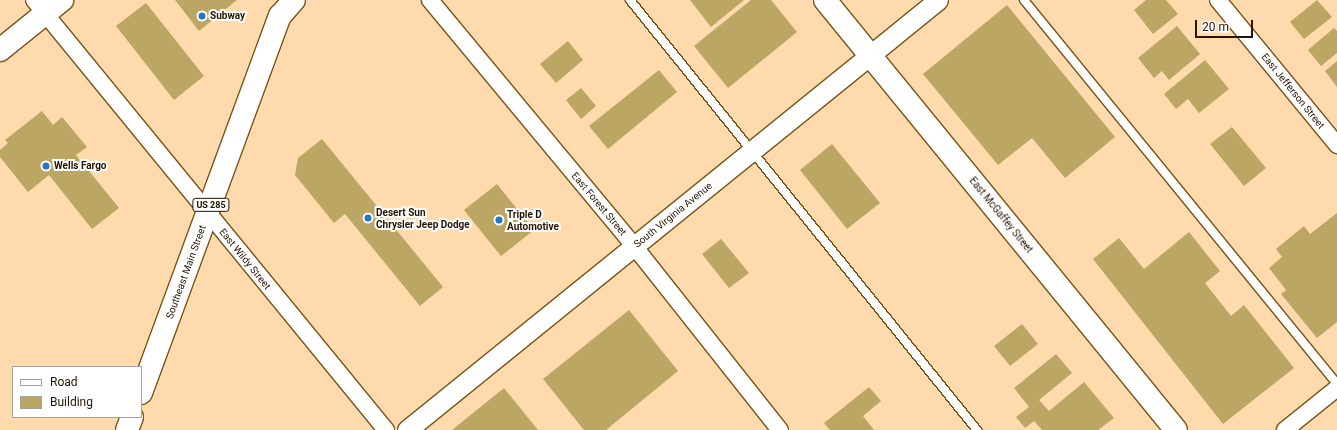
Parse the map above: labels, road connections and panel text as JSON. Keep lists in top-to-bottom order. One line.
{"streets":{"main road":["US 285","East McGaffey Street","Southeast Main Street"],"street":["East Jefferson Street","East Forest Street","South Virginia Avenue","East Wildy Street"]},"crossings":[["East Forest Street","South Virginia Avenue"],["South Virginia Avenue","East McGaffey Street"],["East Wildy Street","Southeast Main Street"]],"places":["Subway","Wells Fargo","Desert Sun Chrysler Jeep Dodge","Triple D Automotive"],"legend":["Road","Building"],"scale_bar":"20 m"}
